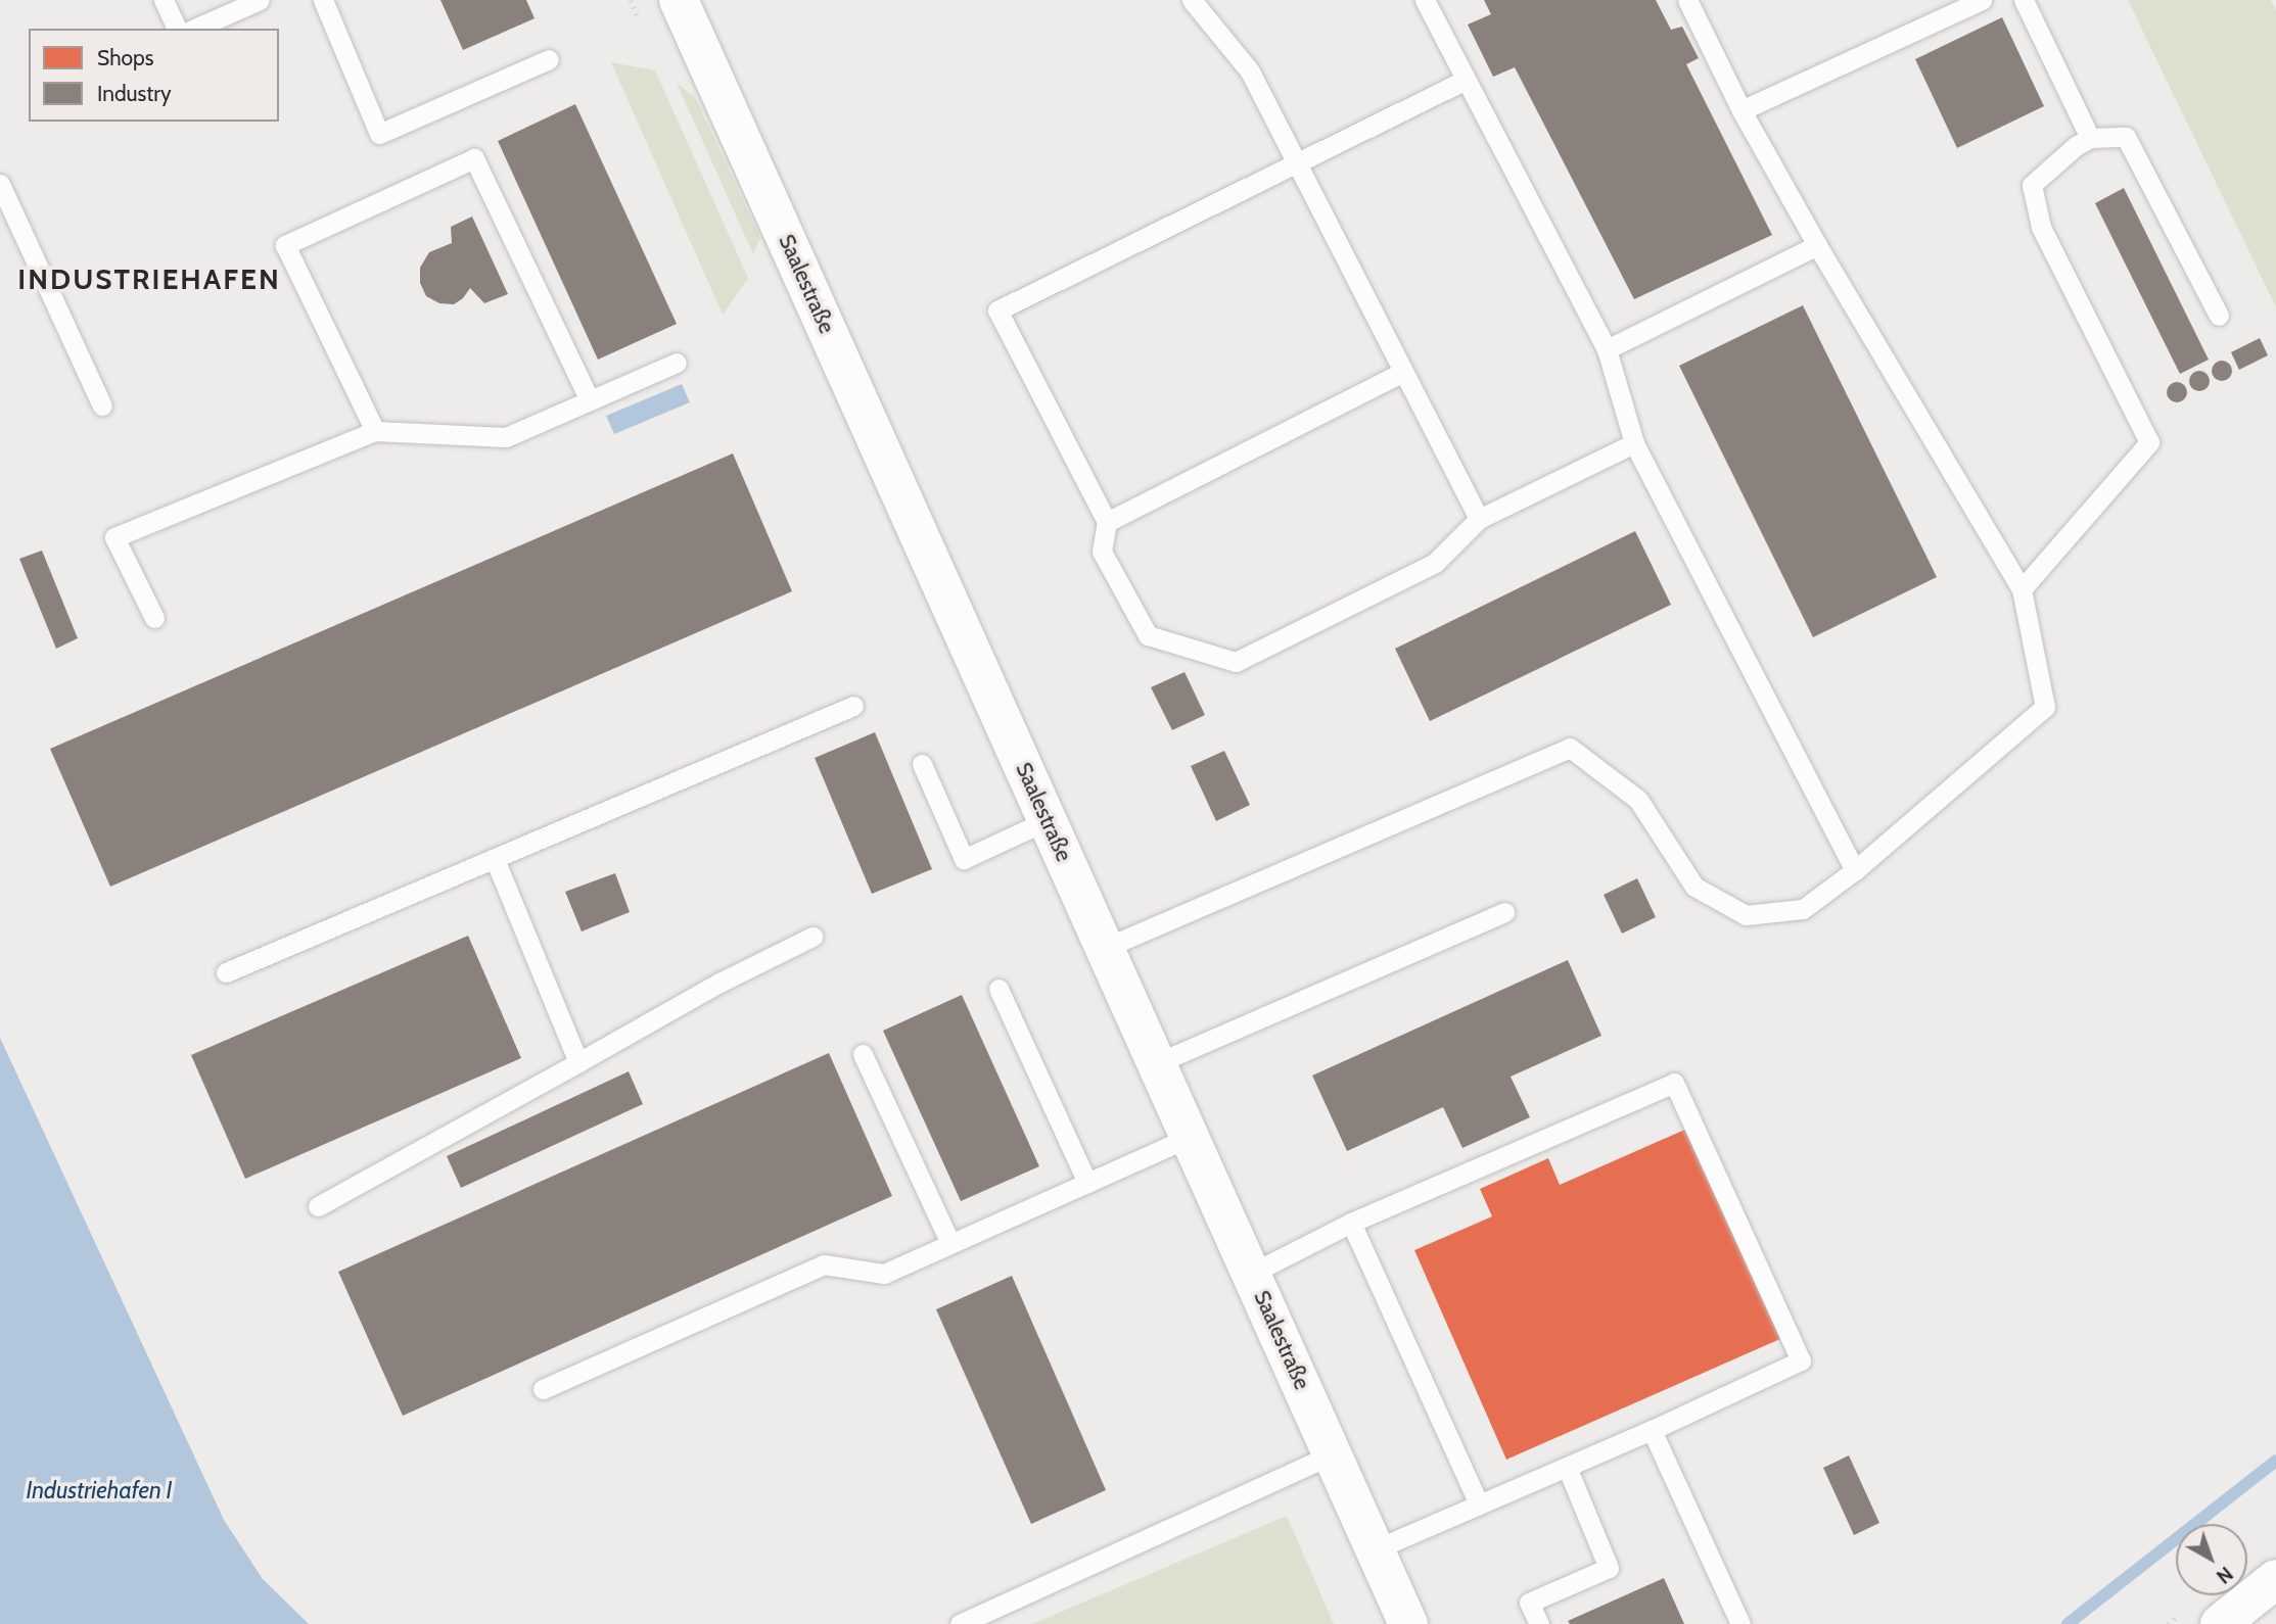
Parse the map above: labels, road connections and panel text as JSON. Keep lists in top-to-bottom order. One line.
{"streets":{"main road":["Saalestraße"]},"districts":["INDUSTRIEHAFEN"],"water":["Industriehafen I"],"legend":["Shops","Industry"],"north":"bottom right"}
